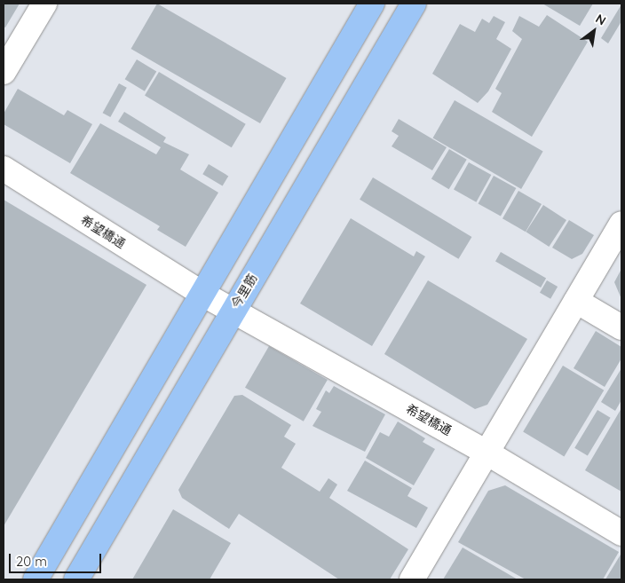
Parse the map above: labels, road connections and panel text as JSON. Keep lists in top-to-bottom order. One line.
{"streets":{"main road":["今里筋"],"street":["希望橋通"]},"crossings":[["希望橋通","今里筋"]],"scale_bar":"20 m","north":"top right"}
